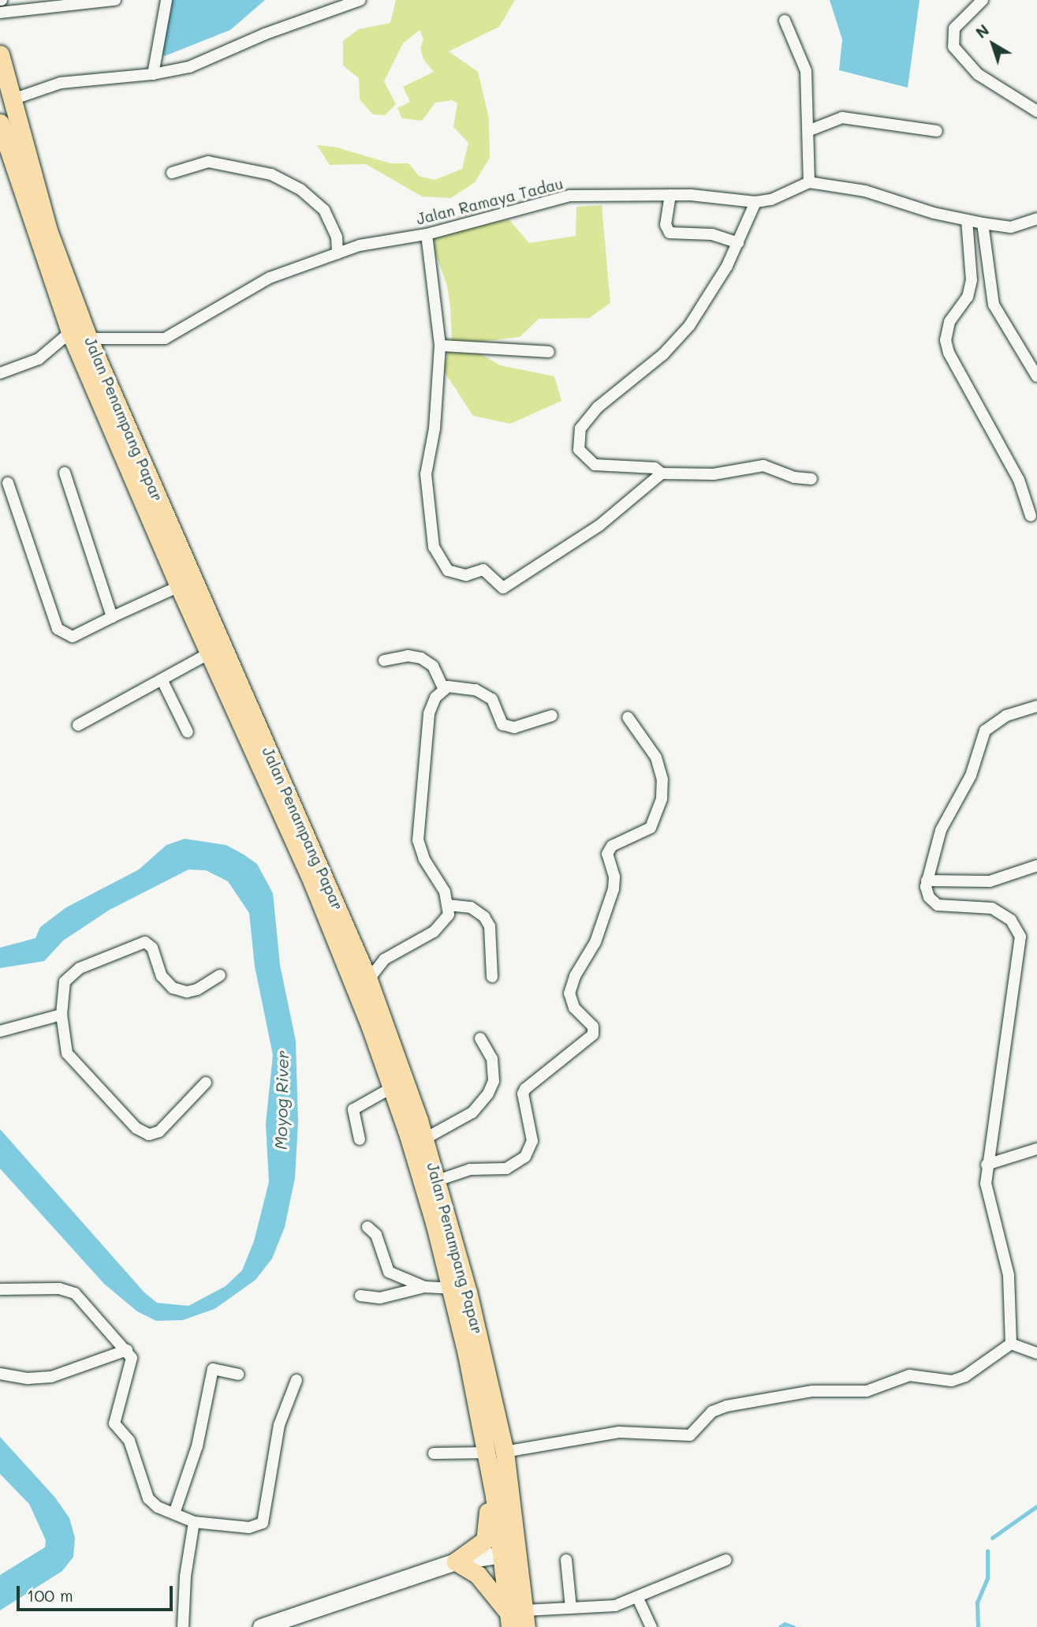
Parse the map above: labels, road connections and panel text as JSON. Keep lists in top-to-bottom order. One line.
{"streets":{"main road":["Jalan Penampang Papar"],"street":["Jalan Ramaya Tadau"]},"crossings":[["Jalan Ramaya Tadau","Jalan Penampang Papar"]],"water":["Moyog River"],"scale_bar":"100 m","north":"top left"}
